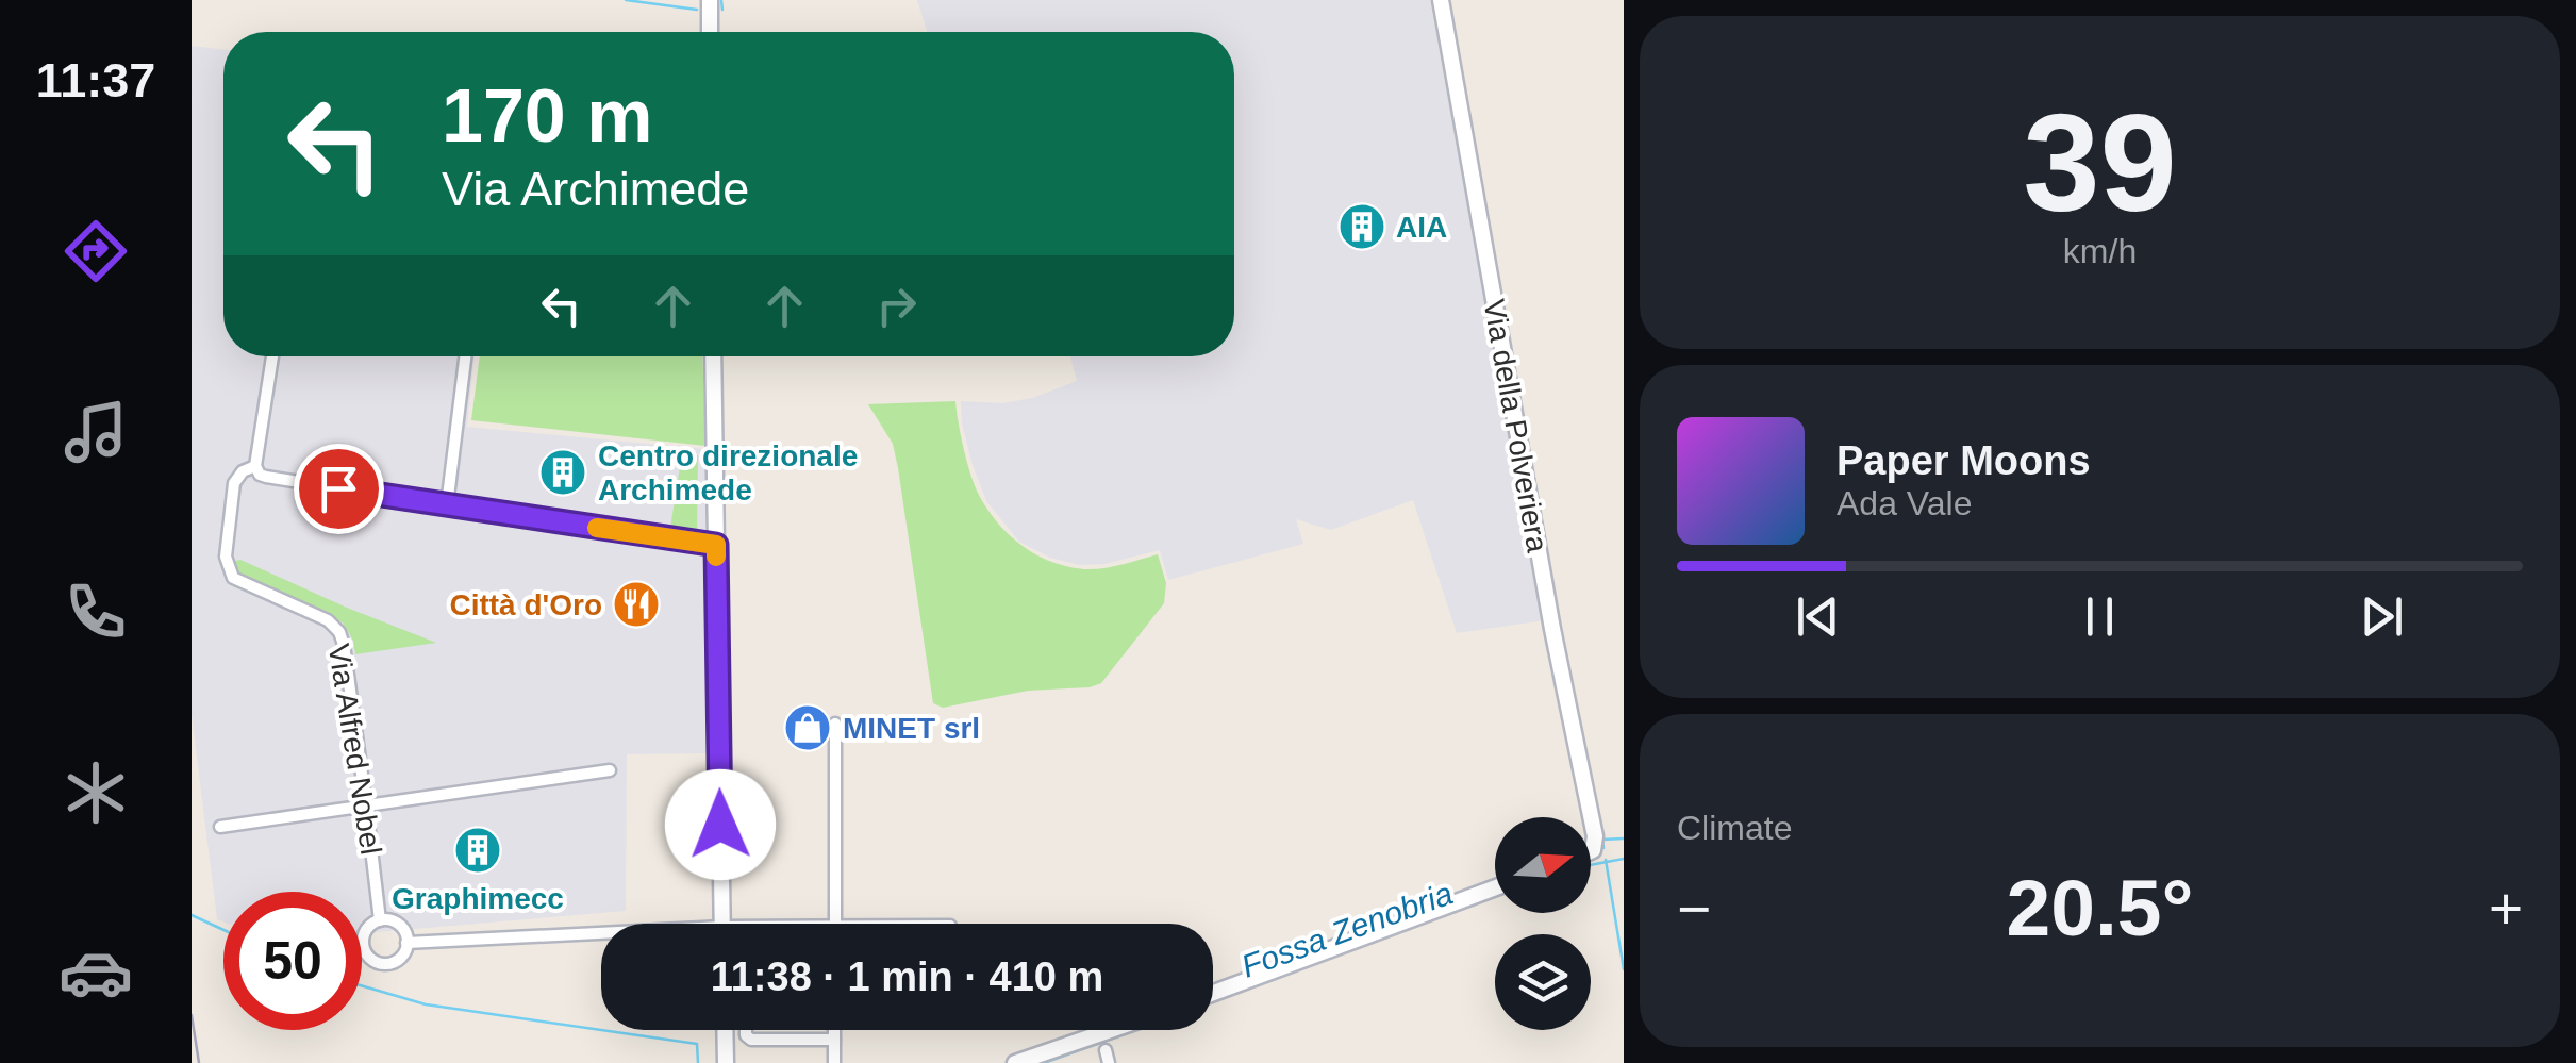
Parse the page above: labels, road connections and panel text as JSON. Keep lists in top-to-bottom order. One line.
{"streets":{"street":["Via della Polveriera","Via Alfred Nobel"]},"water":["Fossa Zenobria"],"places":{"building":["AIA","Centro direzionale Archimede","Graphimecc"],"restaurant":["Città d'Oro"],"shop":["MINET srl"]},"north":"right","page":{"tabs":"11:37","tile":[["39","km/h"],"Climate"],"turn":["170 m","Via Archimede"],"song":["Paper Moons","Ada Vale"],"heat":["−","20.5°","+"],"limit":"50","trip":"11:38 · 1 min · 410 m"}}
